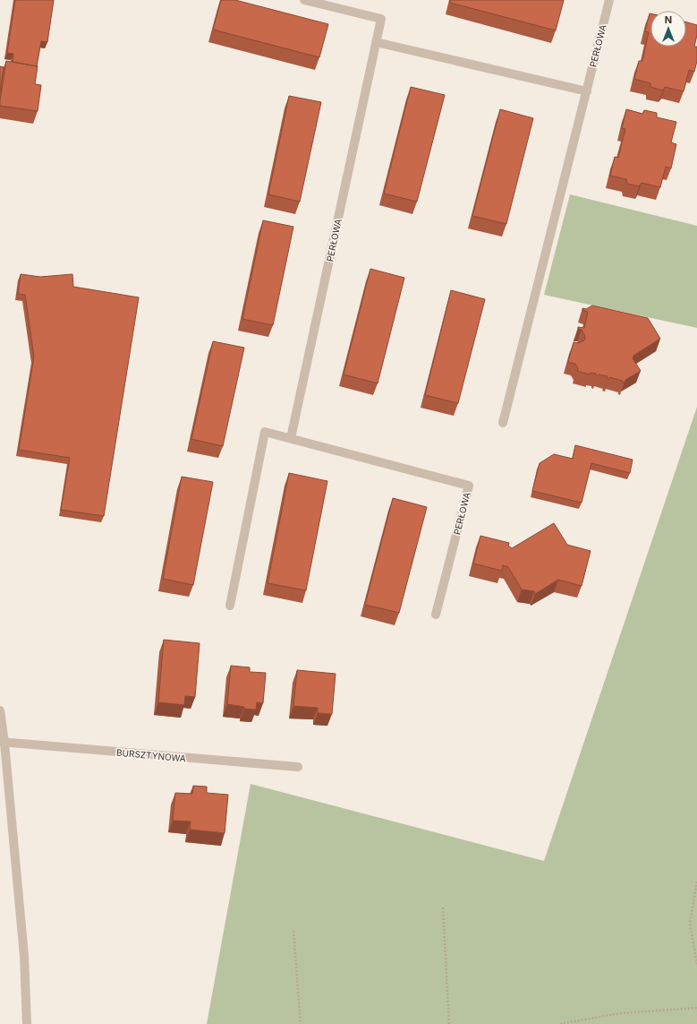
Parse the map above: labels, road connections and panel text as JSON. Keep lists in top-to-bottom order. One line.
{"streets":{"street":["PERŁOWA","BURSZTYNOWA"]},"north":"top"}
